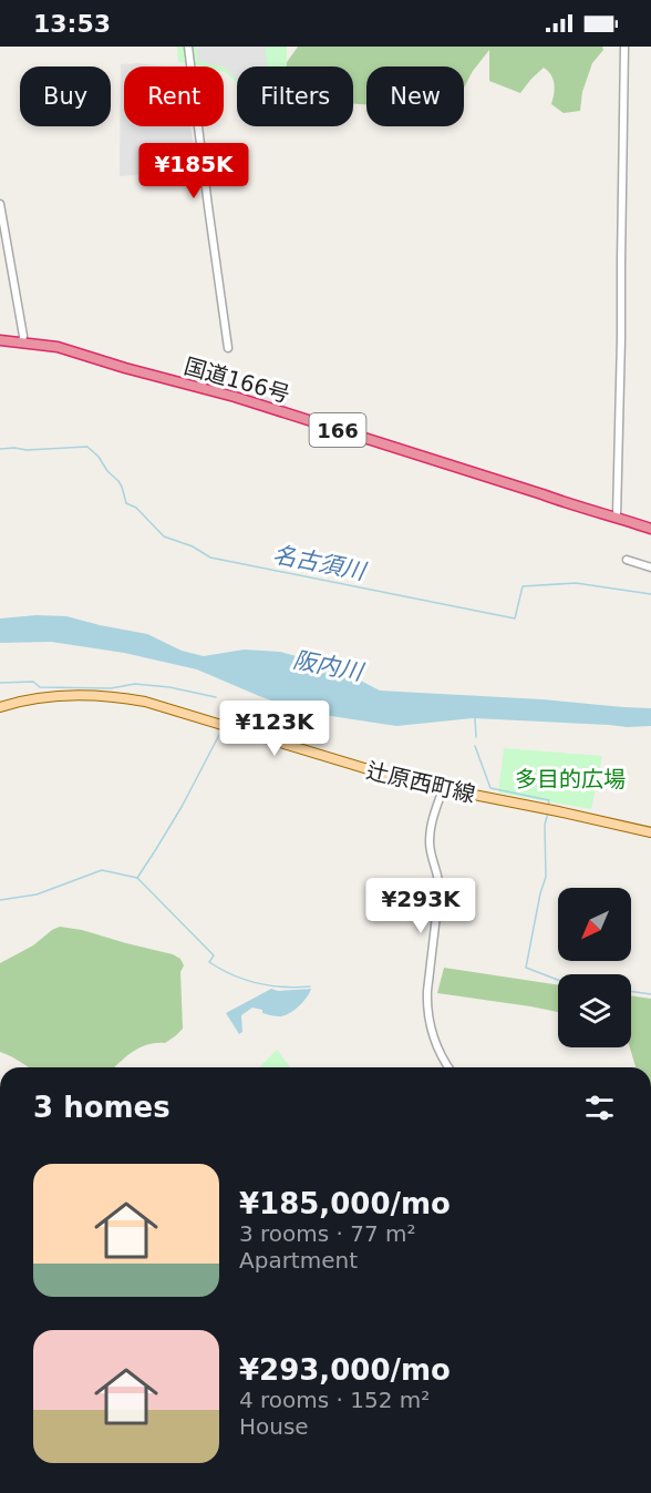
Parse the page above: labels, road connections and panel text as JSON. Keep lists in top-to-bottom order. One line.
{"streets":{"highway":["国道166号","166"],"main road":["辻原西町線"]},"water":["名古須川","阪内川"],"parks":["多目的広場"],"north":"bottom left","page":{"status":"13:53","chip":["Buy","Rent","Filters","New"],"price":["¥185K","¥123K","¥293K"],"heading":"3 homes","list":[{"name":"¥185,000/mo","note":"3 rooms · 77 m² · Apartment"},{"name":"¥293,000/mo","note":"4 rooms · 152 m² · House"}]}}
